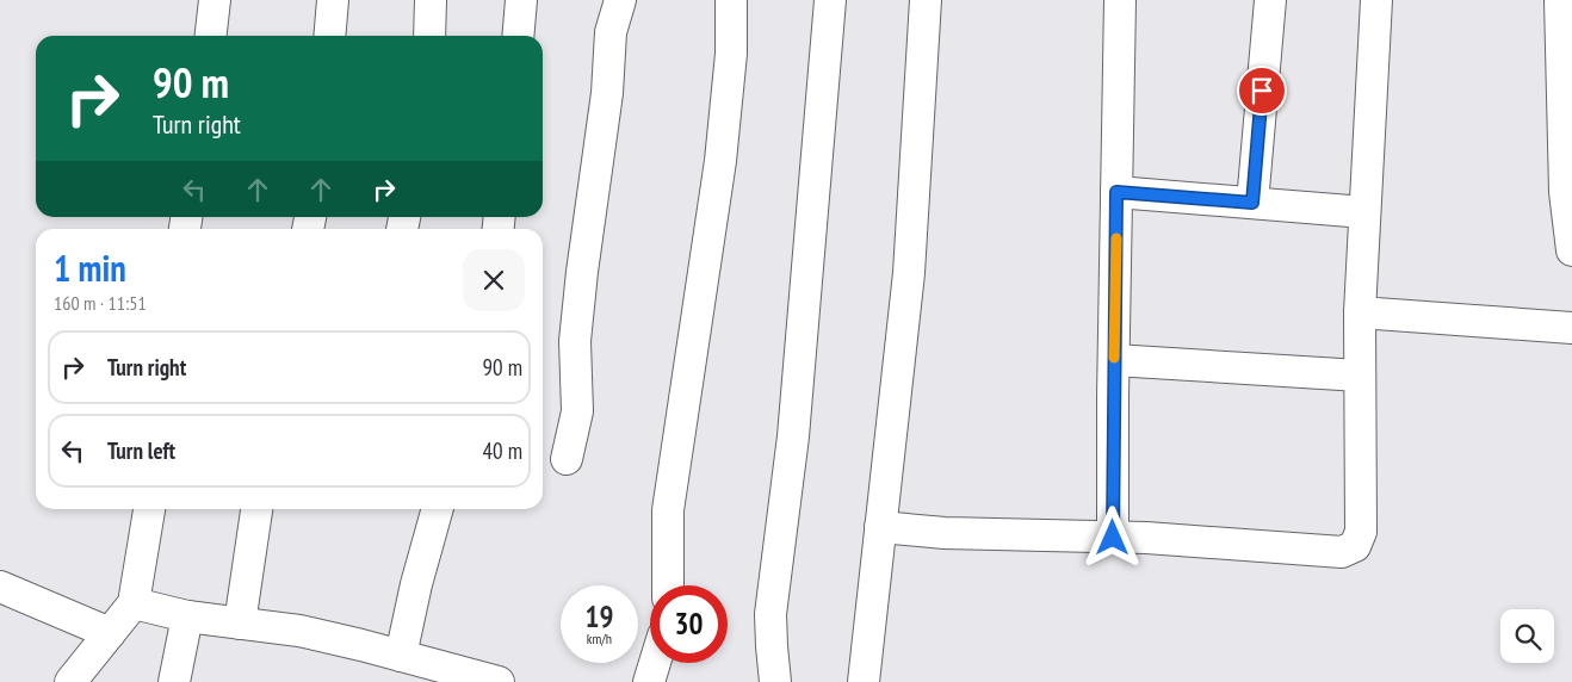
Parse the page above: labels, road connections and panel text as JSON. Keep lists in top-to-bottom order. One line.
{"page":{"turn":["90 m","Turn right"],"heading":["1 min","160 m · 11:51"],"list":[{"name":"Turn right","value":"90 m"},{"name":"Turn left","value":"40 m"}],"speed":"19 km/h","limit":"30"}}
